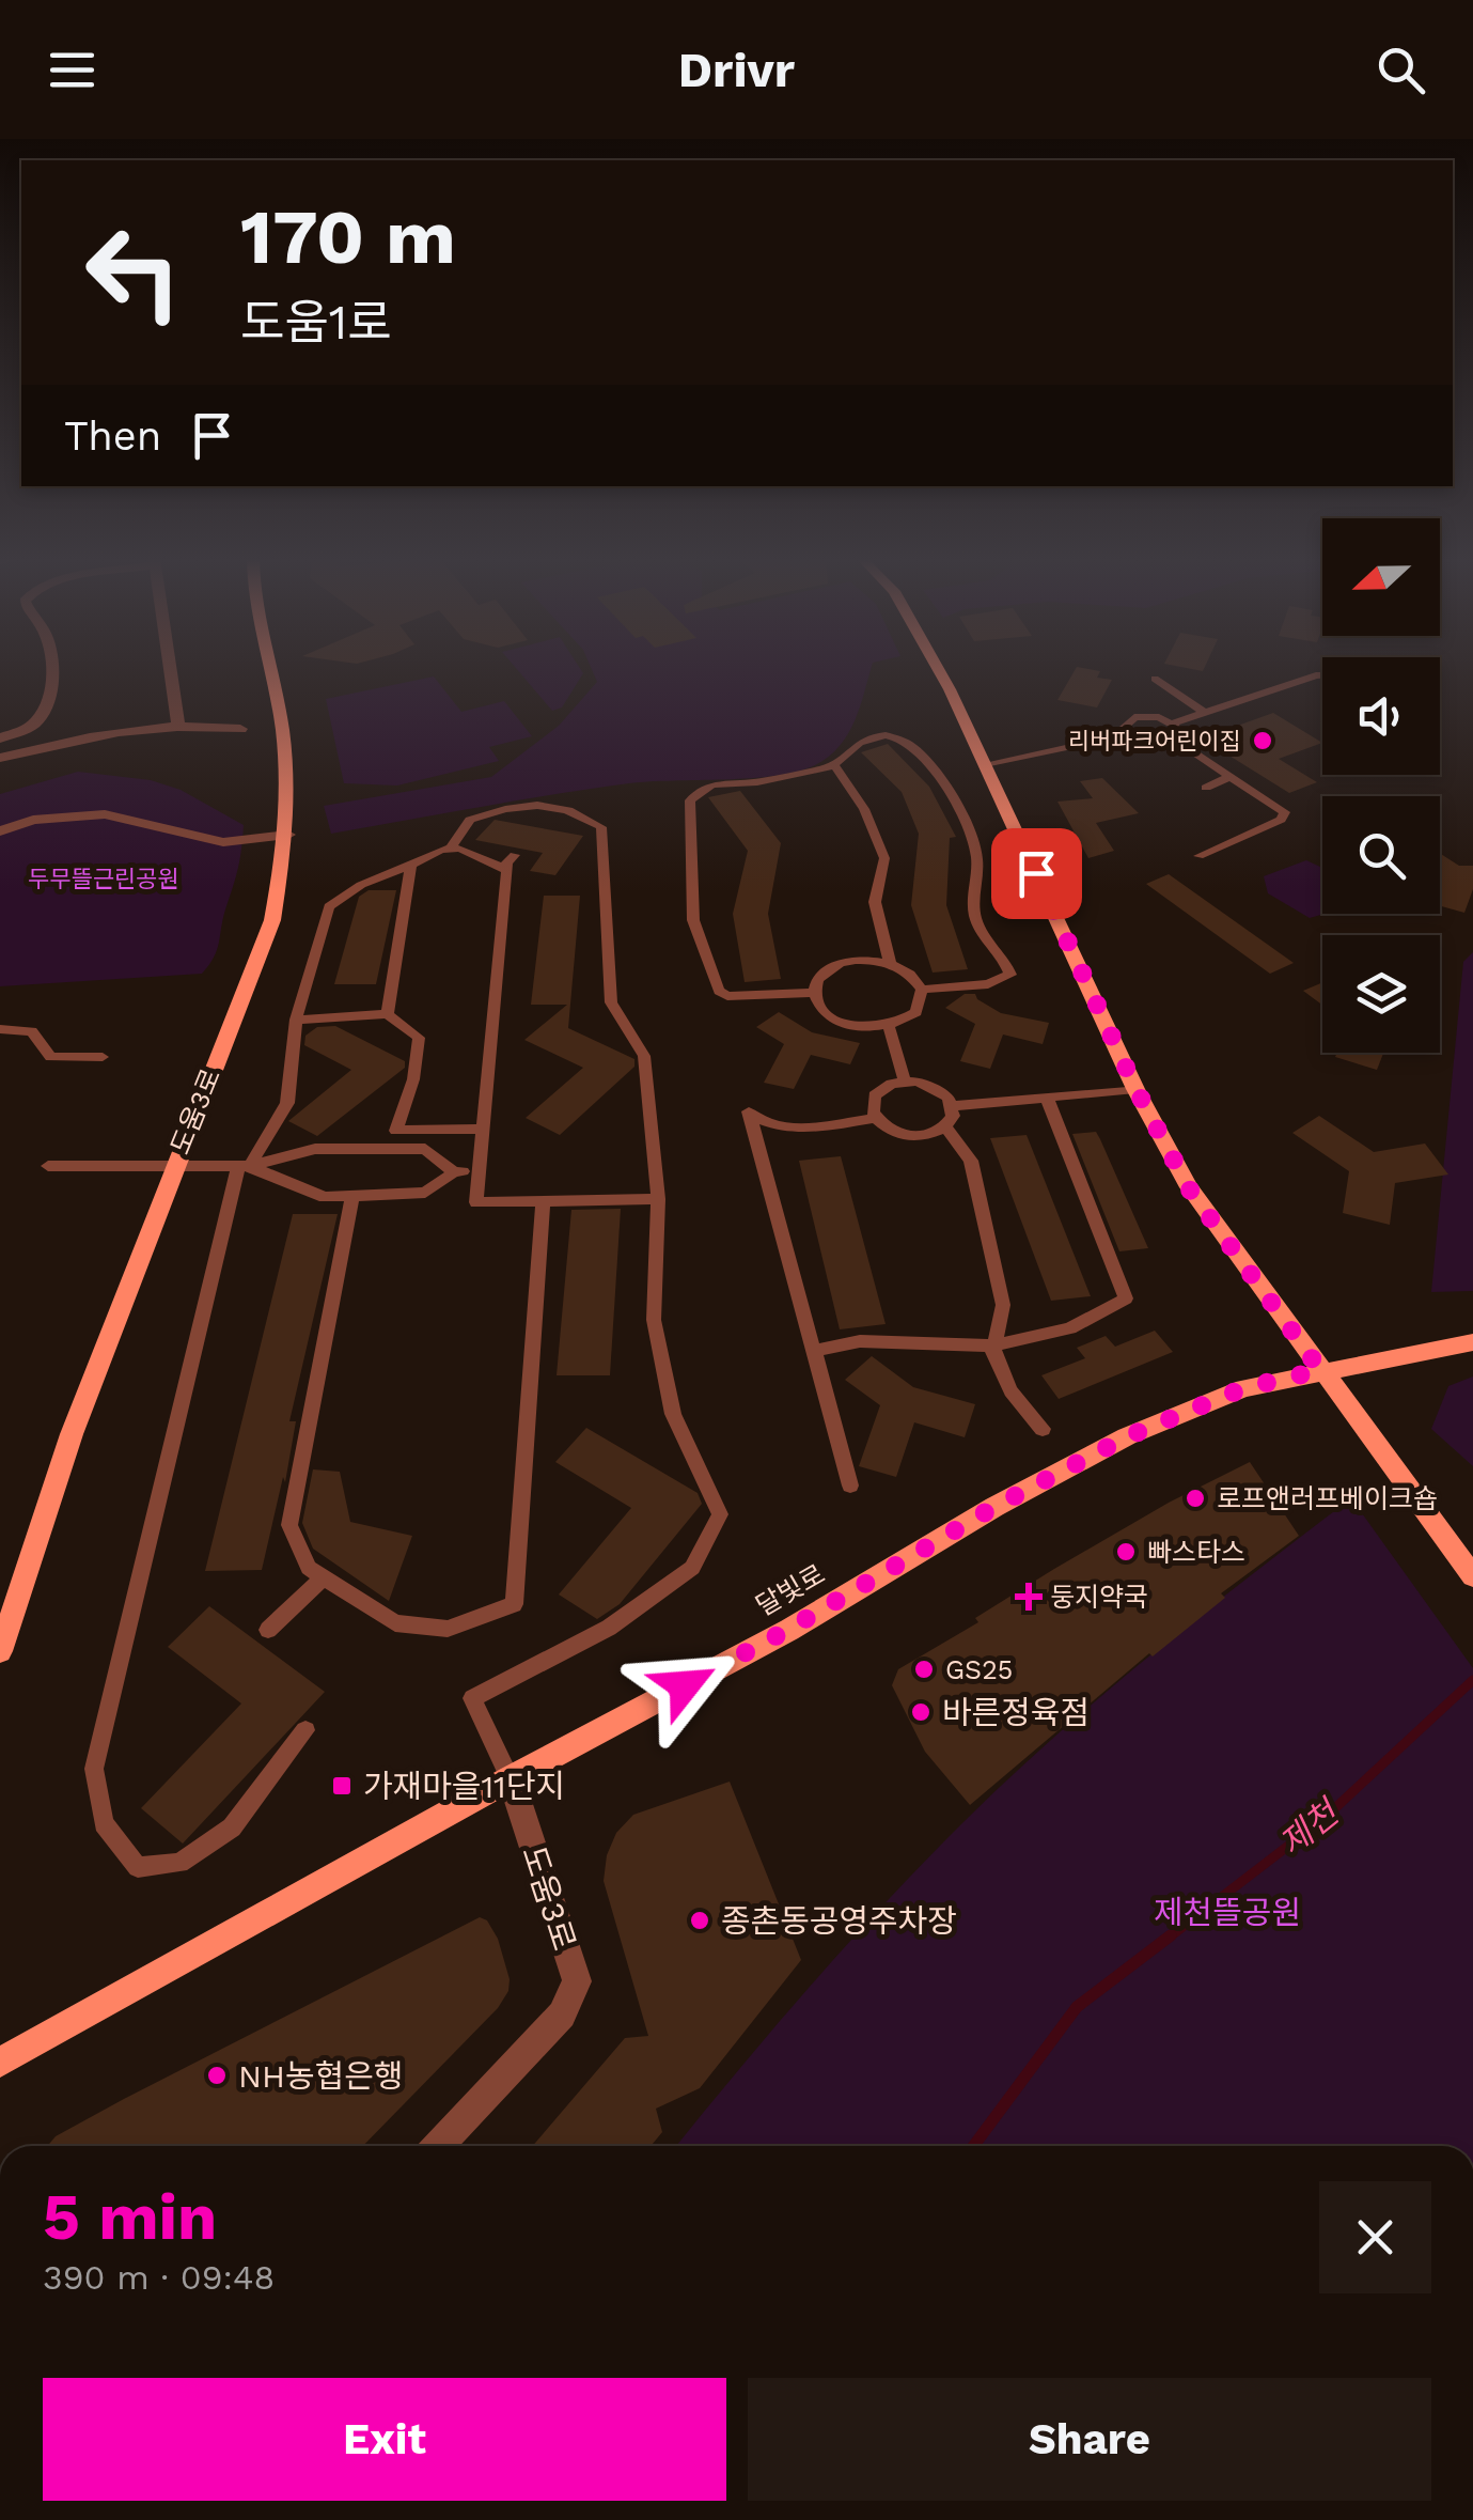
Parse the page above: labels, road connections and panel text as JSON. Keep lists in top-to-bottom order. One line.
{"streets":{"street":["도움3로","달빛로"]},"crossings":[["도움3로","달빛로"]],"water":["제천"],"parks":["두무뜰근린공원","제천뜰공원"],"places":{"other":["리버파크어린이집","로프앤러프베이크숍","빠스타스","GS25","바른정육점","종촌동공영주차장","NH농협은행"],"health":["둥지약국"],"transit":["가재마을11단지"]},"north":"left","page":{"header":"Drivr","turn":["170 m","도움1로"],"then":"Then","heading":["5 min","390 m · 09:48"],"buttons":["Exit","Share"]}}
